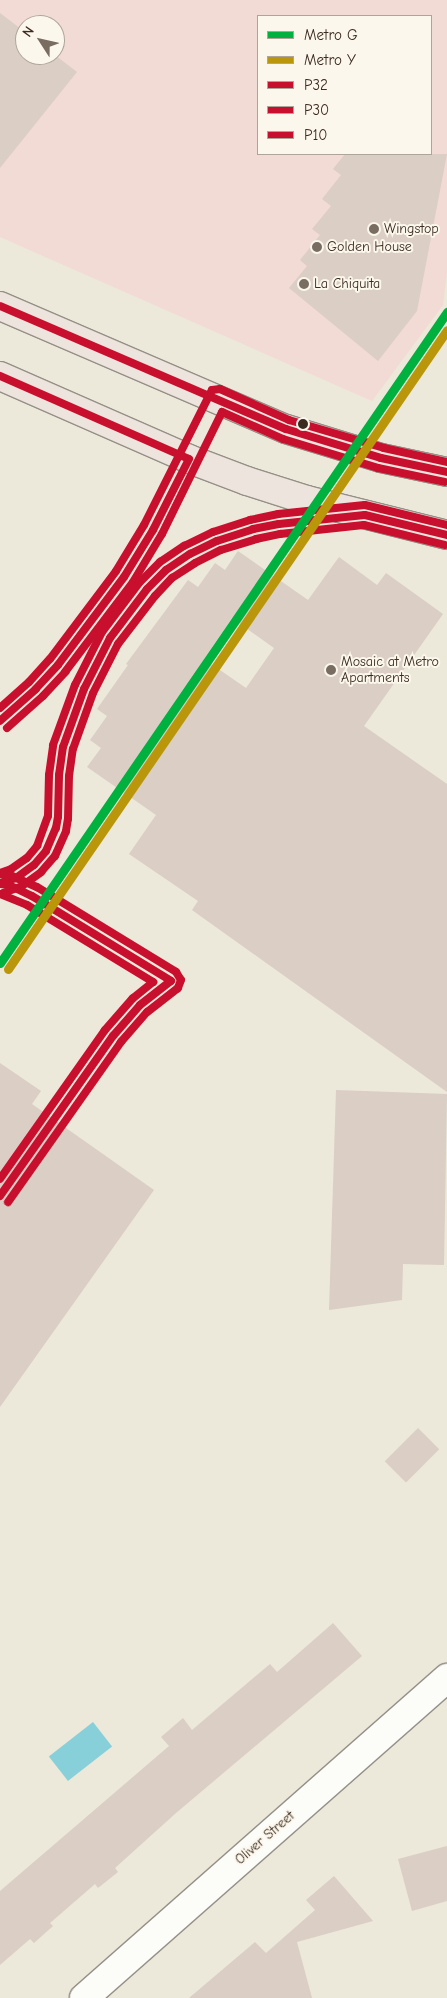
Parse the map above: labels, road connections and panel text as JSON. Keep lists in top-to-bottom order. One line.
{"streets":{"street":["Oliver Street"]},"places":["Wingstop","Golden House","La Chiquita","Mosaic at Metro Apartments"],"lines":["transit line P32","metro line G","metro line Y","transit line P10","transit line P30"],"legend":["Metro G","Metro Y","P32","P30","P10"],"north":"top left"}
